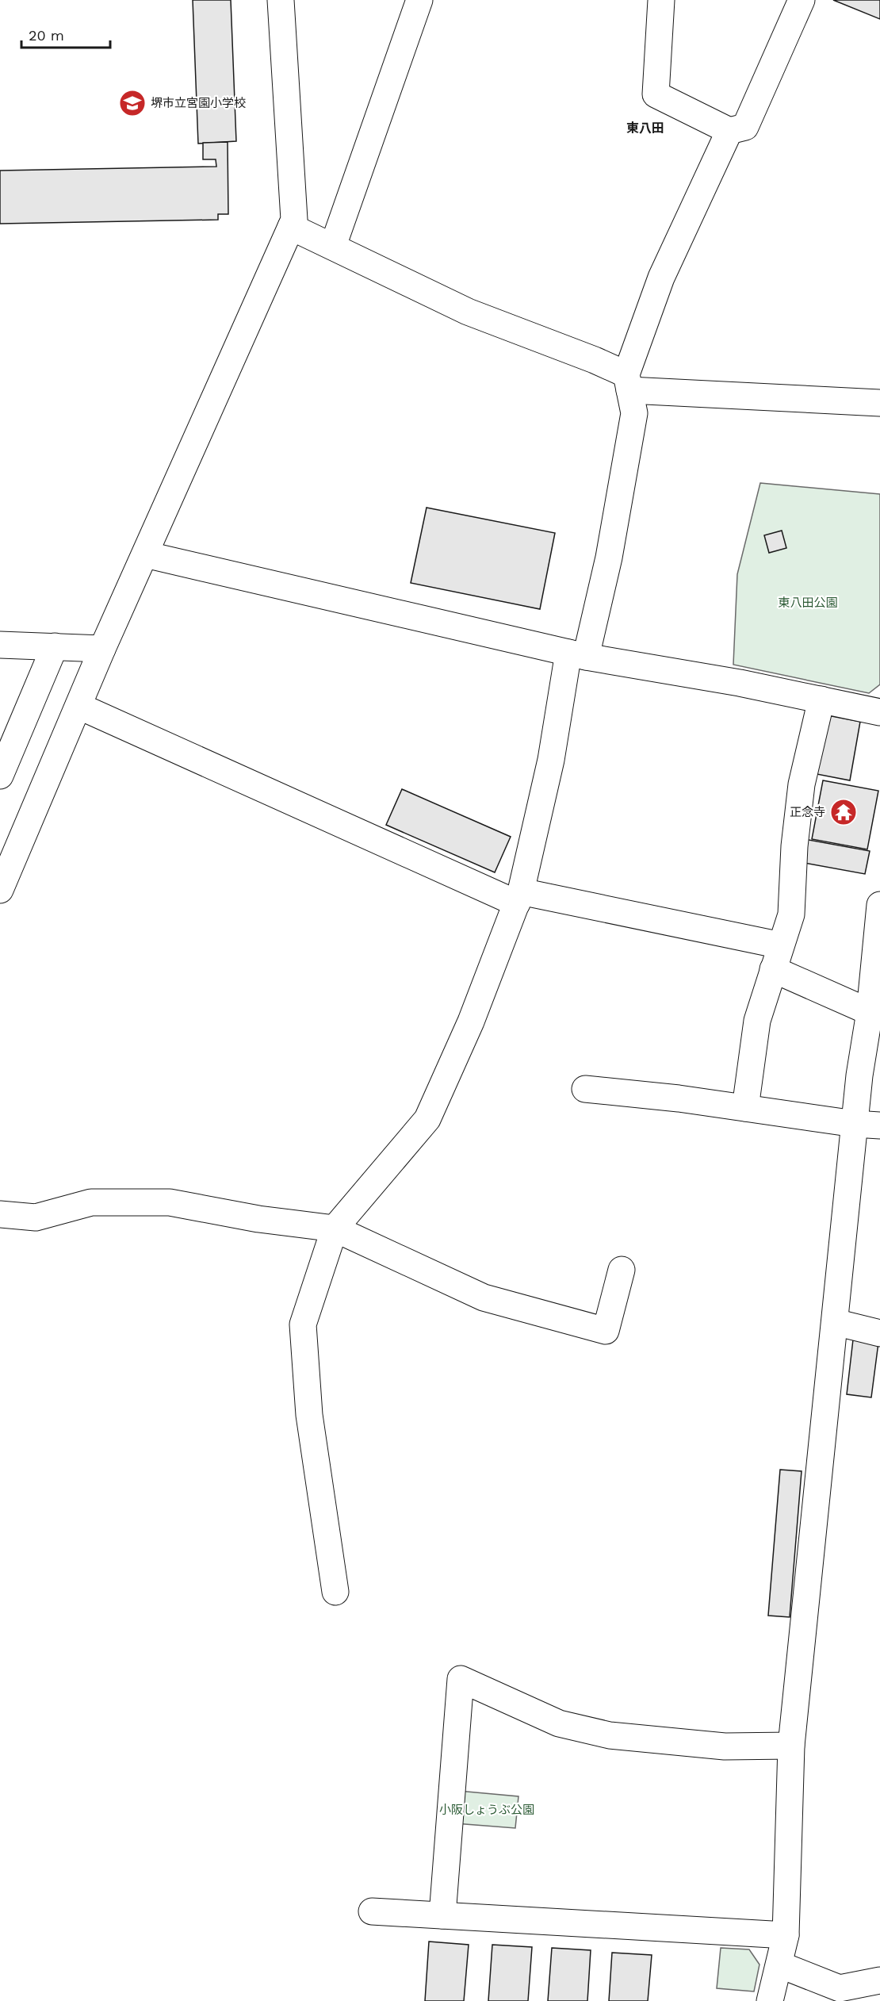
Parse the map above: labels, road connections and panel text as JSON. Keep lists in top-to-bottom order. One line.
{"districts":["東八田"],"parks":["東八田公園","小阪しょうぶ公園"],"places":{"school or university":["堺市立宮園小学校"],"temple":["正念寺"]},"scale_bar":"20 m"}
